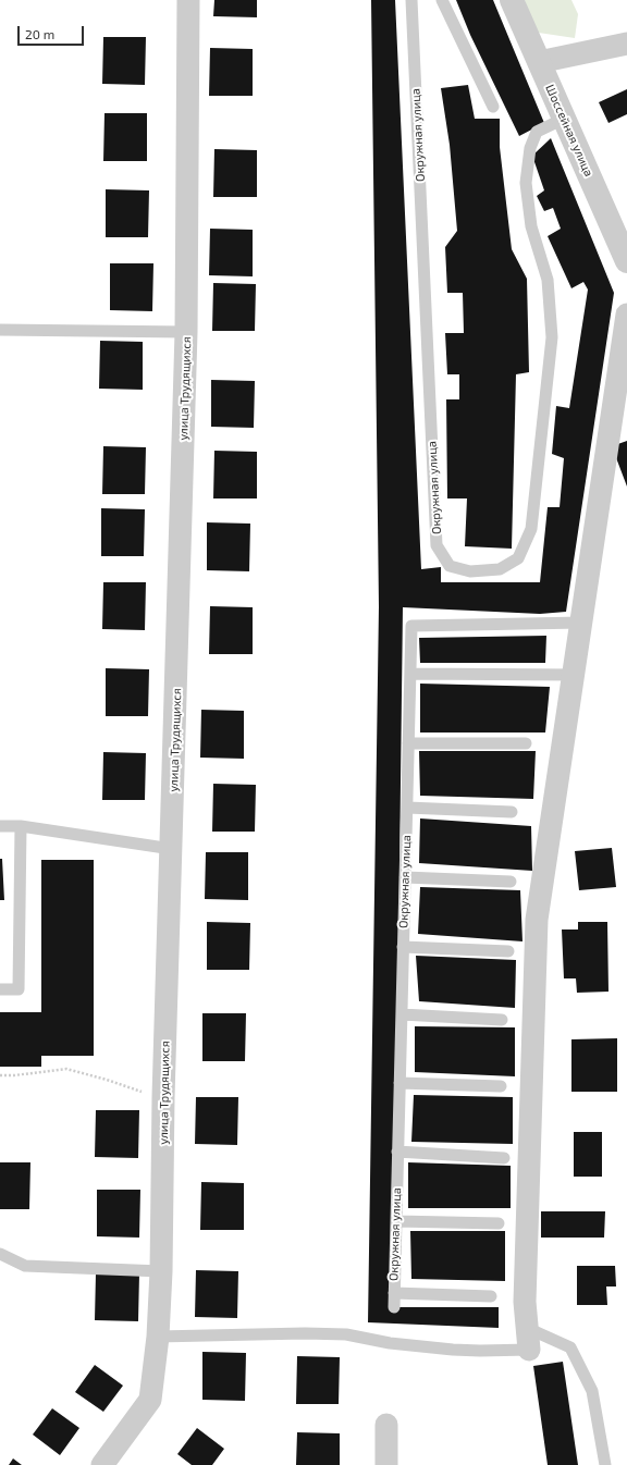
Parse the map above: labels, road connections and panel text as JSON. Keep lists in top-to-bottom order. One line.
{"streets":{"street":["Шоссейная улица","улица Трудящихся"],"lane":["Окружная улица"]},"crossings":[["Шоссейная улица","Окружная улица"]],"scale_bar":"20 m"}
